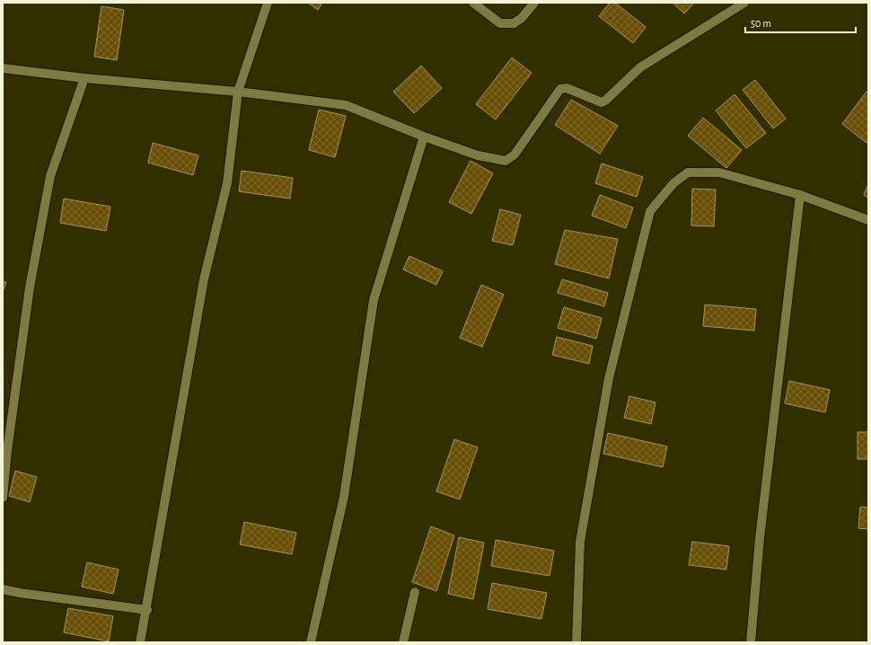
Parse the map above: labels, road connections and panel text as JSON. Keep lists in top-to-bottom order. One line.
{"scale_bar":"50 m"}
